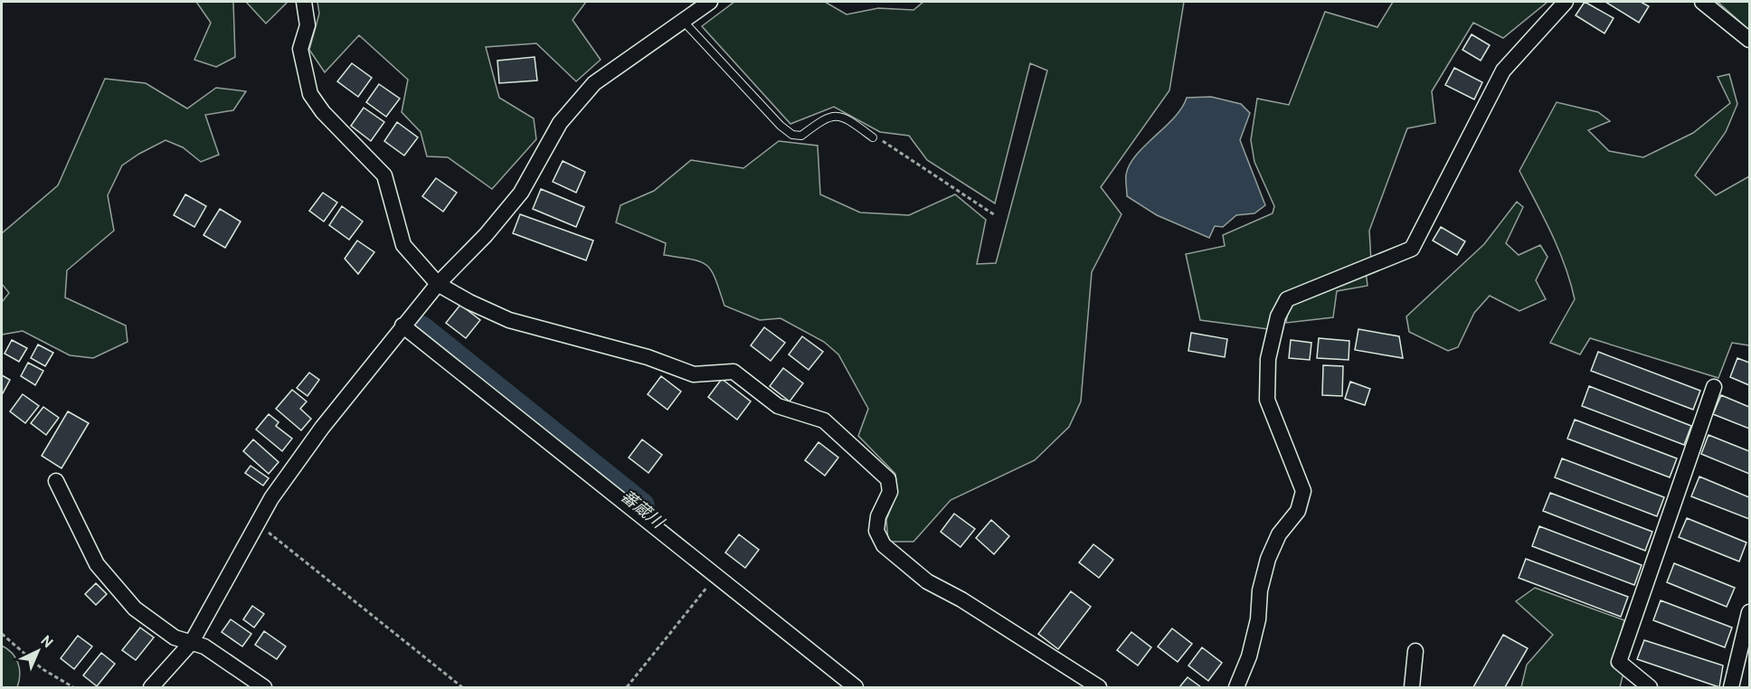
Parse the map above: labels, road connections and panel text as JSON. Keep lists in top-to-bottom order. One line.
{"water":["蕃蔵川"],"north":"top right"}
